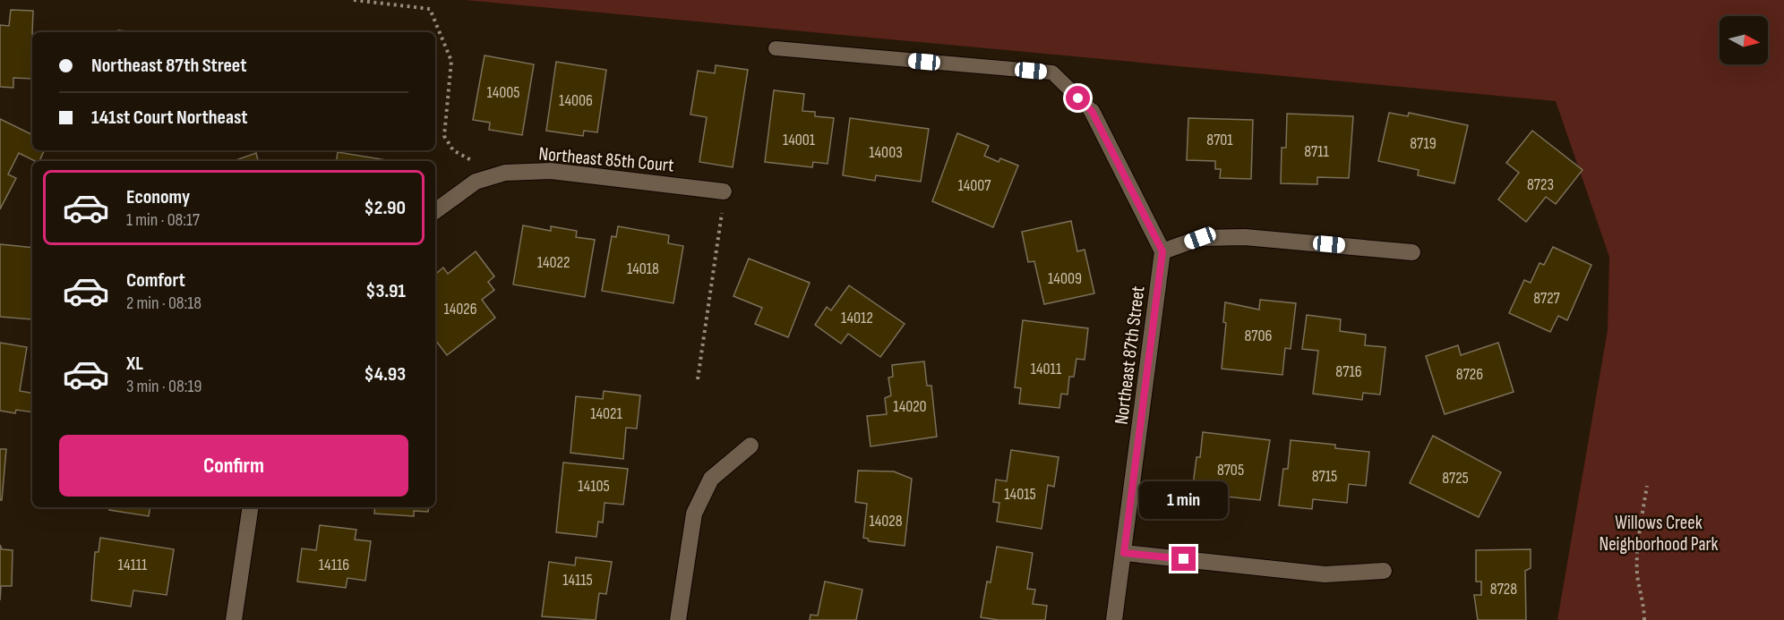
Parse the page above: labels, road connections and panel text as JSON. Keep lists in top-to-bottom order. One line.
{"streets":{"street":["Northeast 85th Court","Northeast 87th Street"]},"parks":["Willows Creek Neighborhood Park"],"house_numbers":["14005","14006","14001","8701","8719","8711","14003","8723","14007","14022","14018","14009","8727","14026","14012","8706","14011","8716","8726","14020","14021","8705","8715","8725","14105","14015","14028","14111","14116","14115","8728"],"north":"right","page":{"banner":["Northeast 87th Street","141st Court Northeast"],"list":[{"name":"Economy","note":"1 min · 08:17","value":"$2.90"},{"name":"Comfort","note":"2 min · 08:18","value":"$3.91"},{"name":"XL","note":"3 min · 08:19","value":"$4.93"}],"buttons":"Confirm","bubble":"1 min"}}
